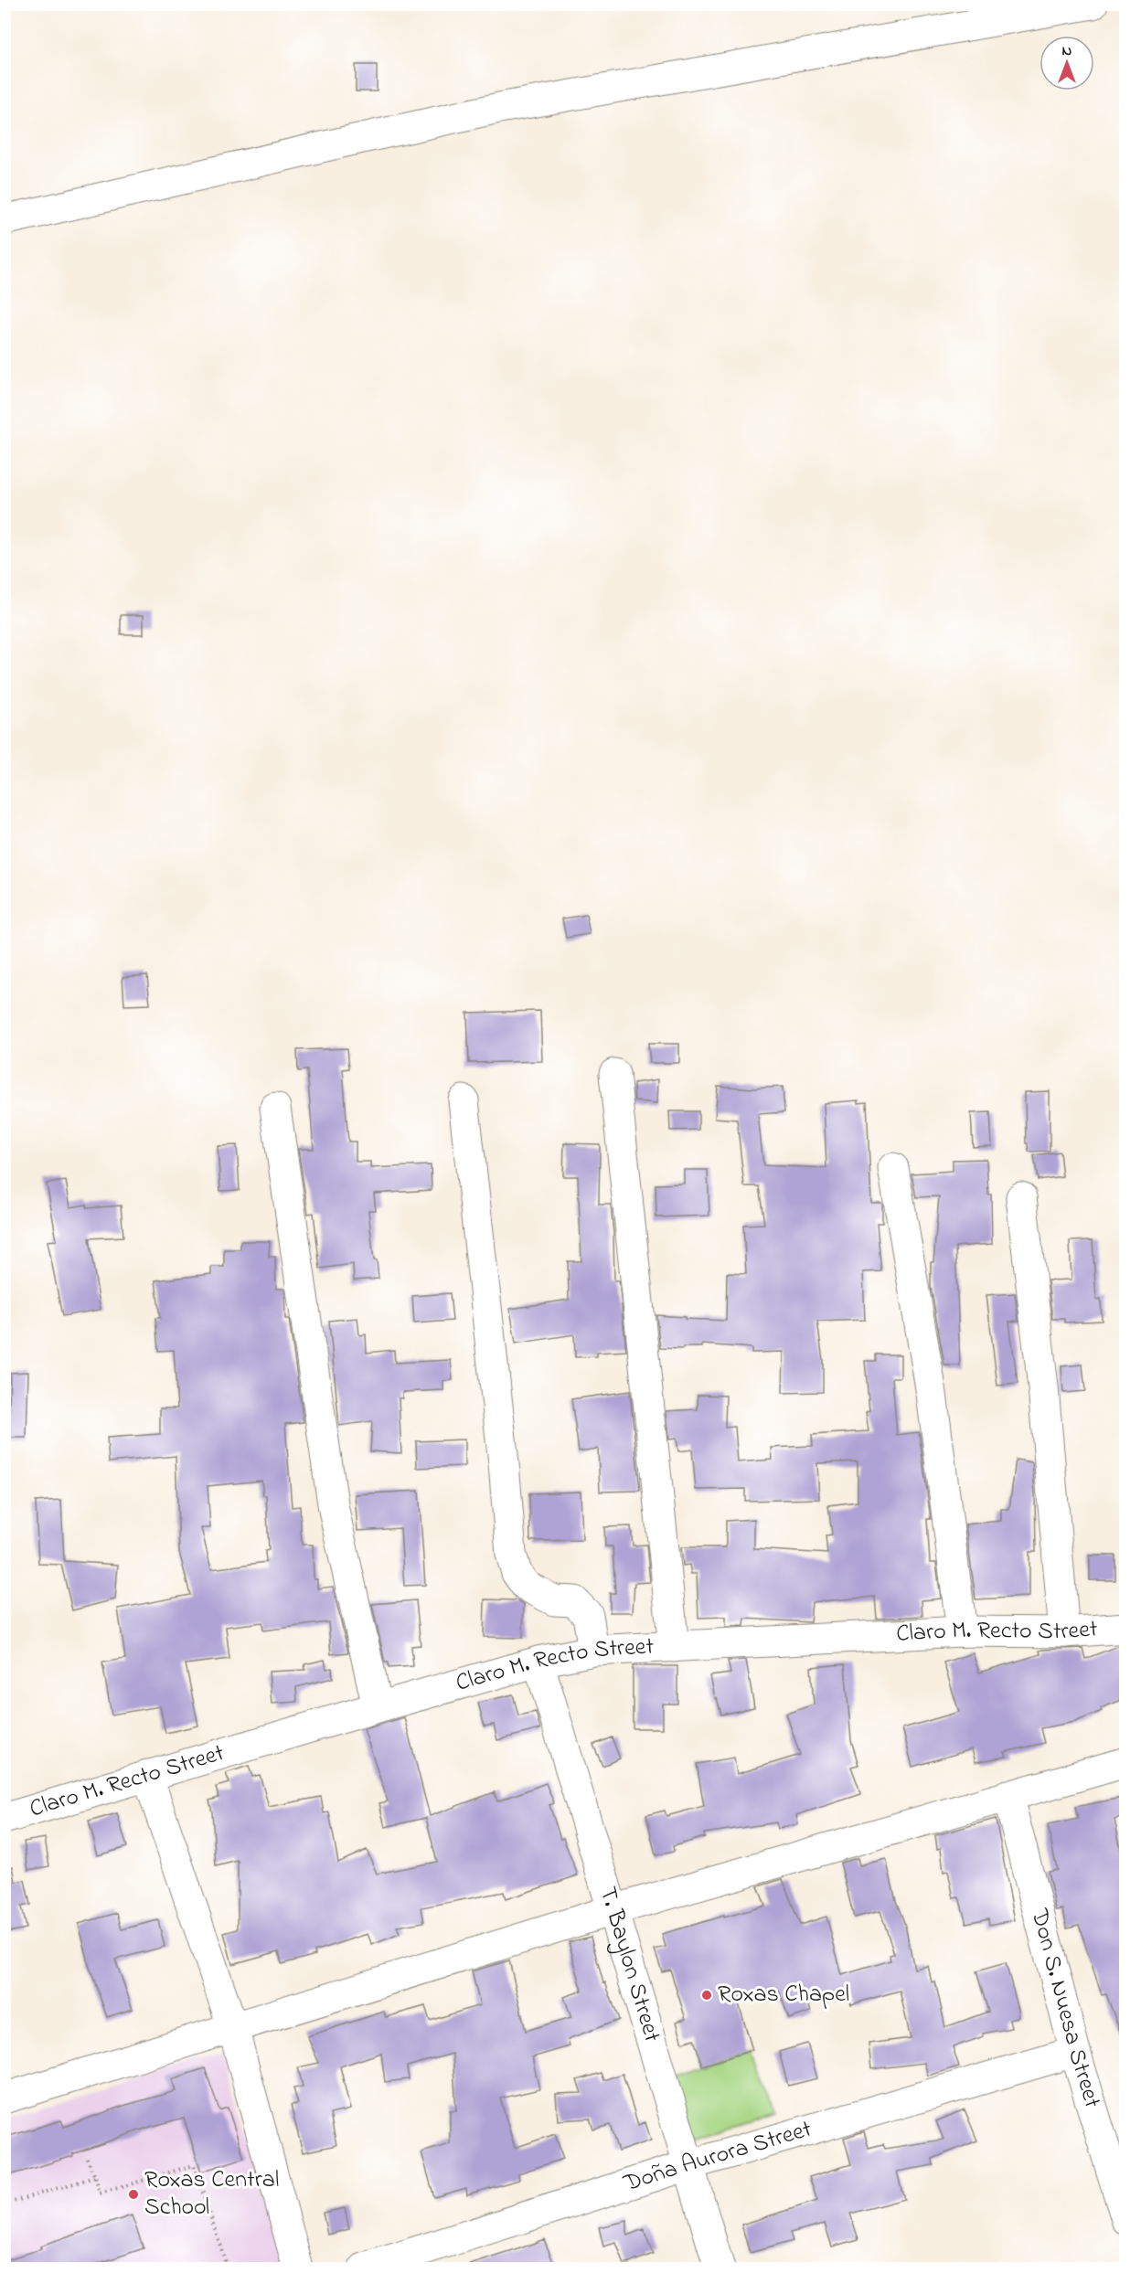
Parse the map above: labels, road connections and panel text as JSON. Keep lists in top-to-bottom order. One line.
{"streets":{"street":["Claro M. Recto Street","T. Baylon Street","Don S. Nuesa Street","Doña Aurora Street"]},"crossings":[["Claro M. Recto Street","T. Baylon Street"],["T. Baylon Street","Doña Aurora Street"],["Don S. Nuesa Street","Doña Aurora Street"]],"places":["Roxas Chapel","Roxas Central School"],"north":"top"}
